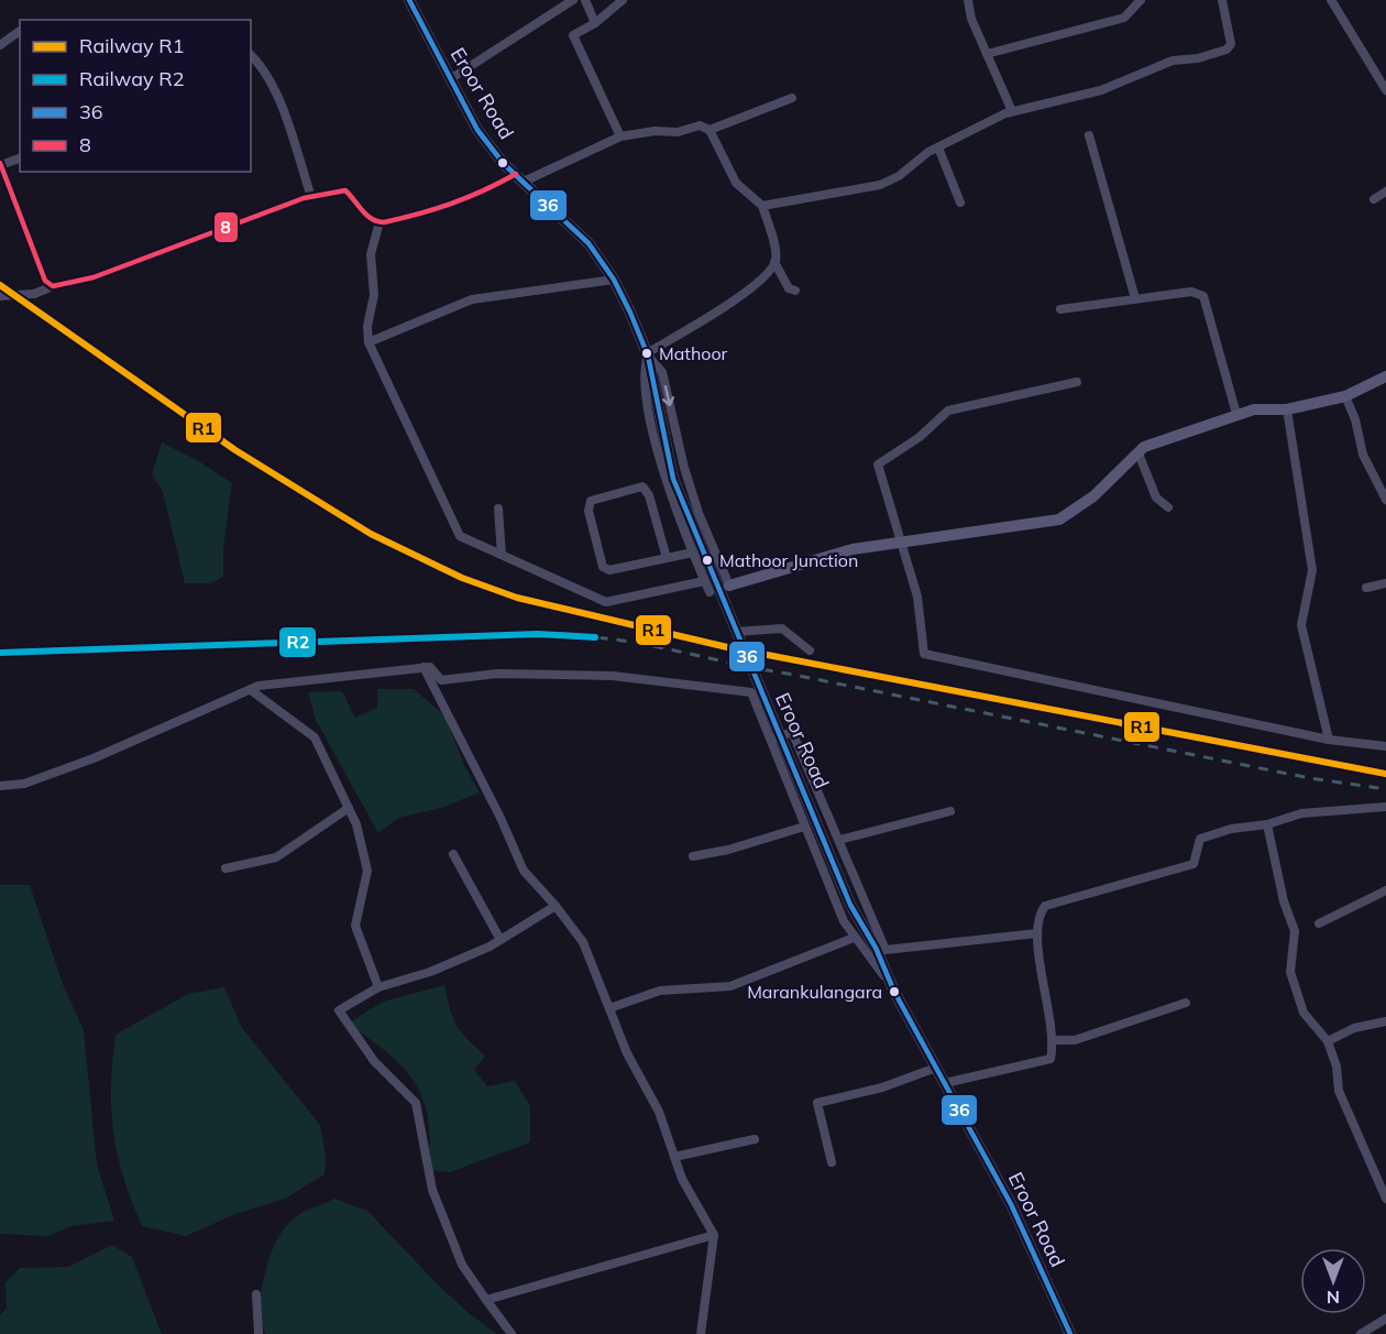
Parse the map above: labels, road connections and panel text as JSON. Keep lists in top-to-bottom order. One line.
{"streets":{"main road":["Eroor Road"]},"places":["Mathoor","Mathoor Junction","Marankulangara"],"lines":["transit line 36","transit line 8","rail line R1","rail line R2"],"legend":["Railway R1","Railway R2","36","8"],"north":"bottom"}
